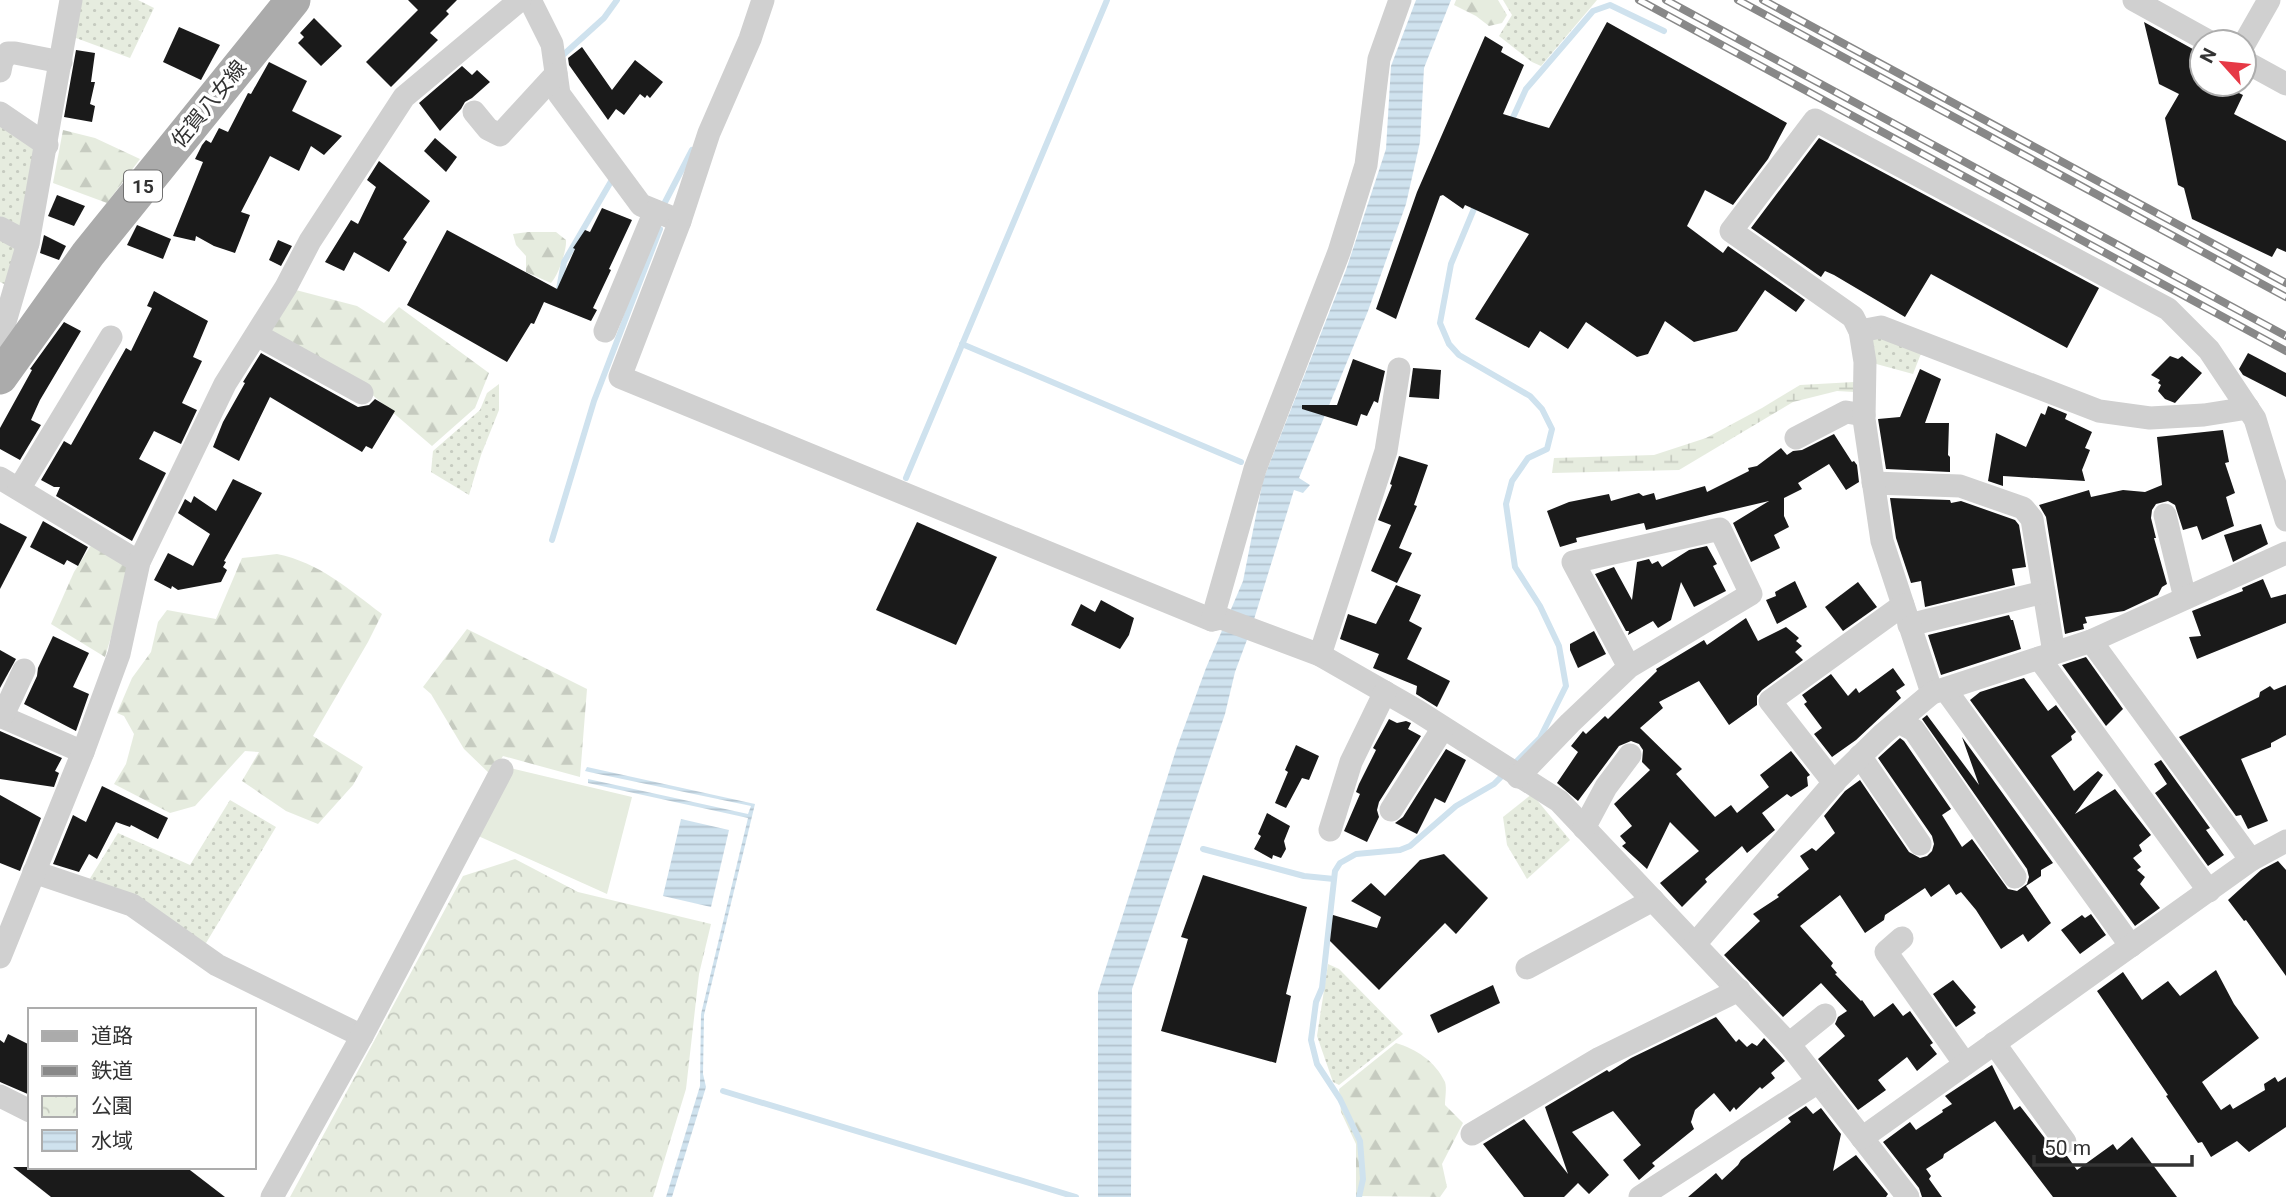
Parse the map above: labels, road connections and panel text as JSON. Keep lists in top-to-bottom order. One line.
{"streets":{"main road":["佐賀八女線","15"]},"legend":["道路","鉄道","公園","水域"],"scale_bar":"50 m","north":"top left"}
